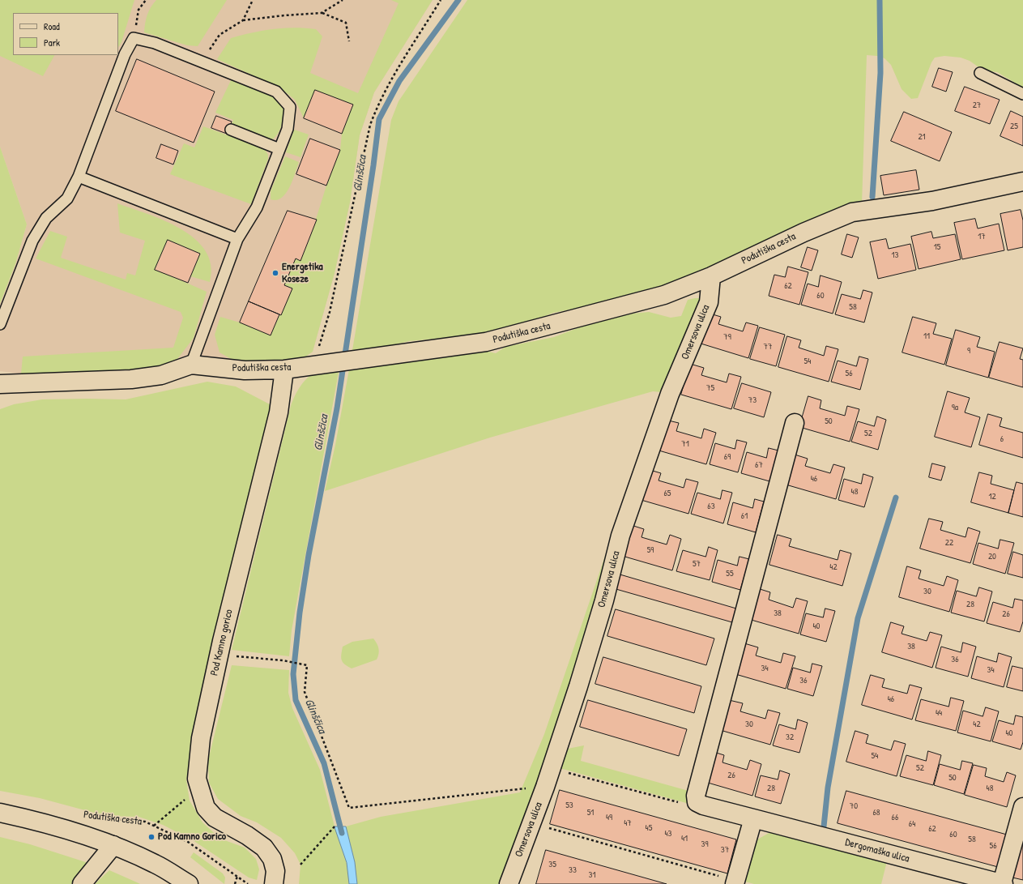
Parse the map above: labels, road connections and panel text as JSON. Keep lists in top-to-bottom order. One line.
{"streets":{"street":["Podutiška cesta","Omersova ulica","Pod Kamno gorico","Dergomaška ulica"]},"crossings":[["Podutiška cesta","Omersova ulica"],["Podutiška cesta","Pod Kamno gorico"]],"water":["Glinščica"],"places":["Energetika Koseze","Pod Kamno Gorico"],"house_numbers":["27","25","21","17","15","13","62","60","58","11","79","77","9","54","56","75","73","9a","50","52","6","71","69","67","46","48","65","12","63","61","22","59","20","57","42","55","30","28","38","26","40","38","36","34","34","36","46","44","30","42","40","32","54","52","26","50","28","48","53","70","51","68","49","66","47","64","45","62","43","60","41","58","39","56","37","35","33","31"],"legend":["Road","Park"]}
